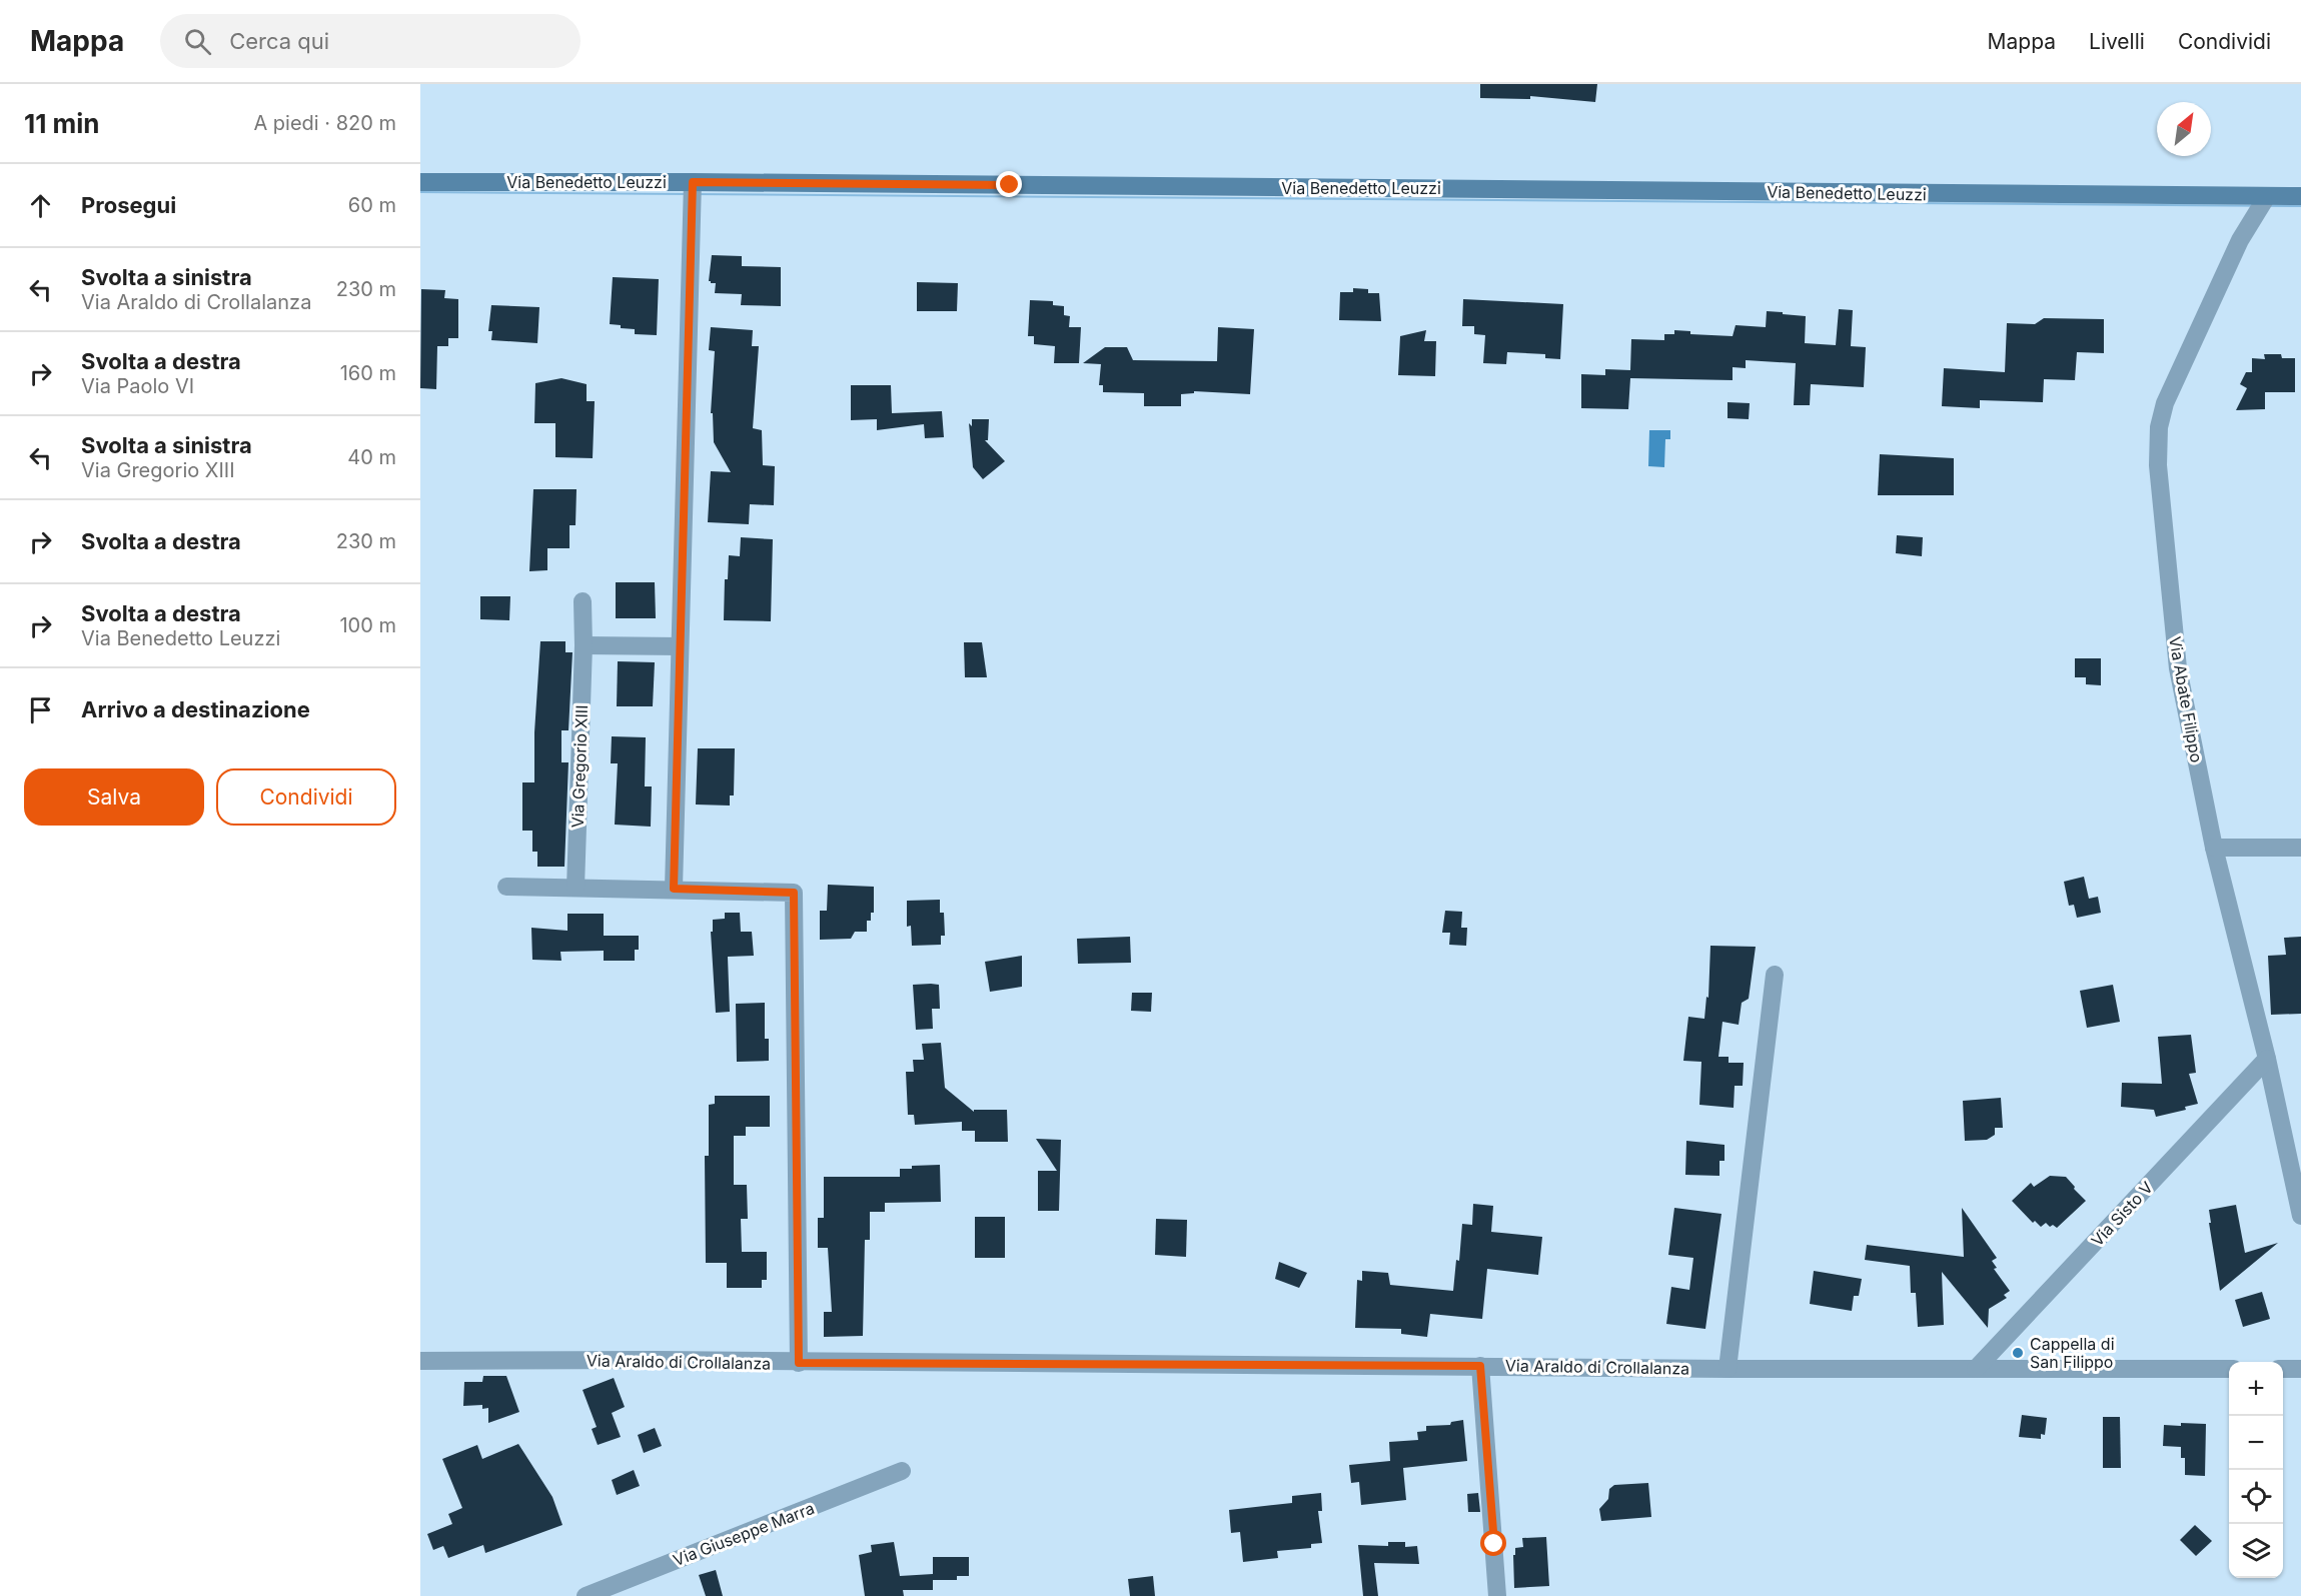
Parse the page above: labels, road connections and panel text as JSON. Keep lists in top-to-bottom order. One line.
{"streets":{"street":["Via Benedetto Leuzzi","Via Abate Filippo","Via Gregorio XIII","Via Sisto V","Via Araldo di Crollalanza","Via Giuseppe Marra"]},"crossings":[["Via Benedetto Leuzzi","Via Abate Filippo"],["Via Abate Filippo","Via Sisto V"],["Via Sisto V","Via Araldo di Crollalanza"]],"places":["Cappella di San Filippo"],"north":"top right","page":{"header":"Mappa","search":"Cerca qui","nav":["Mappa","Livelli","Condividi"],"heading":["11 min","A piedi · 820 m"],"list":[["Prosegui","60 m"],["Svolta a sinistra","Via Araldo di Crollalanza","230 m"],["Svolta a destra","Via Paolo VI","160 m"],["Svolta a sinistra","Via Gregorio XIII","40 m"],["Svolta a destra","230 m"],["Svolta a destra","Via Benedetto Leuzzi","100 m"],"Arrivo a destinazione"],"buttons":["Salva","Condividi"],"map_buttons":["+","−"]}}
